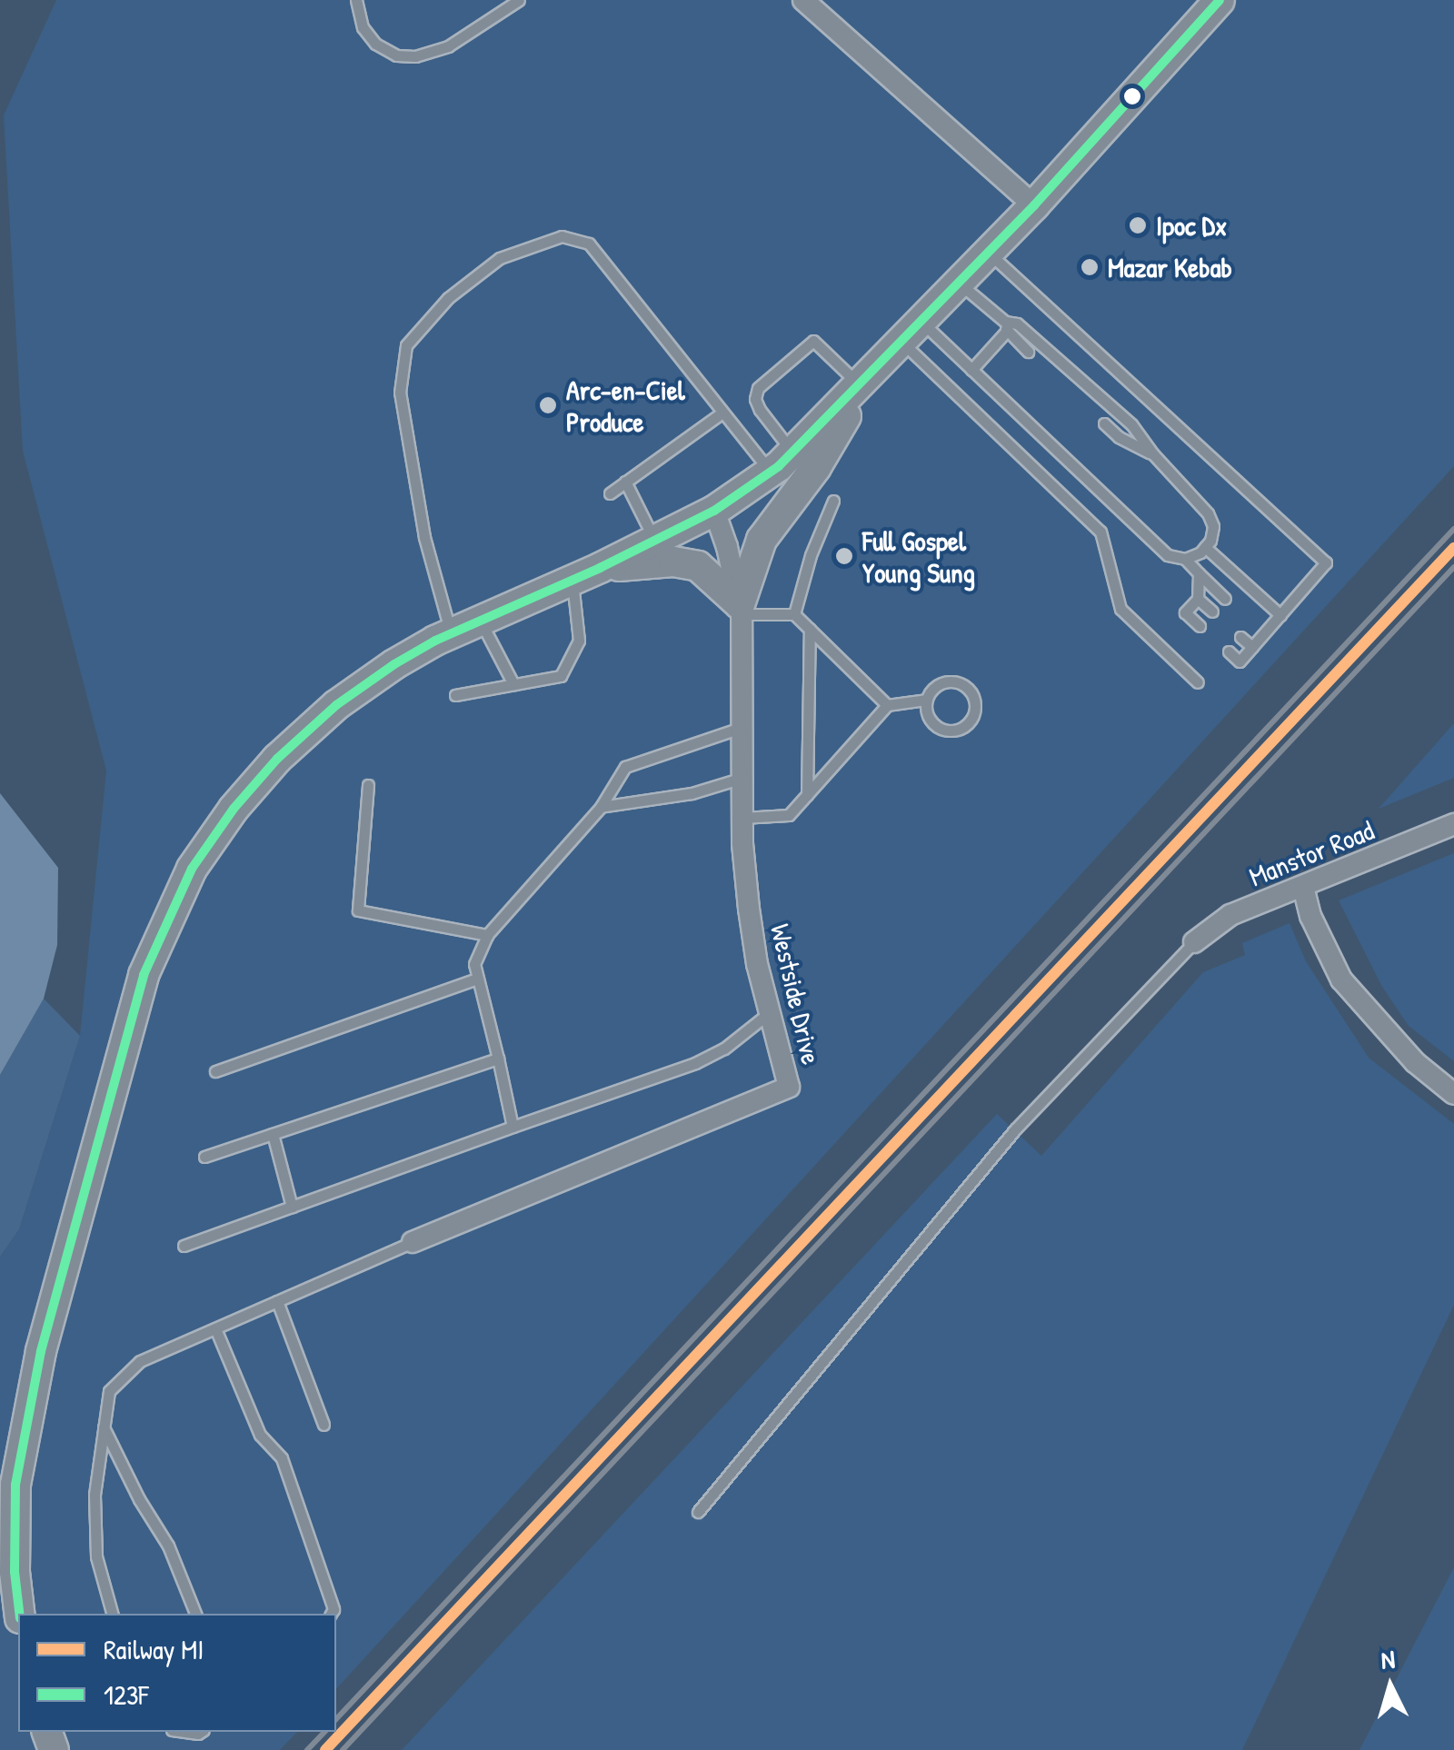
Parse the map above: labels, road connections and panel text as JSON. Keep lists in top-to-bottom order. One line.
{"streets":{"street":["Manstor Road","Westside Drive"]},"places":["Ipoc Dx","Mazar Kebab","Arc-en-Ciel Produce","Full Gospel Young Sung"],"lines":["transit line 123F","rail line MI"],"legend":["Railway MI","123F"],"north":"top"}
